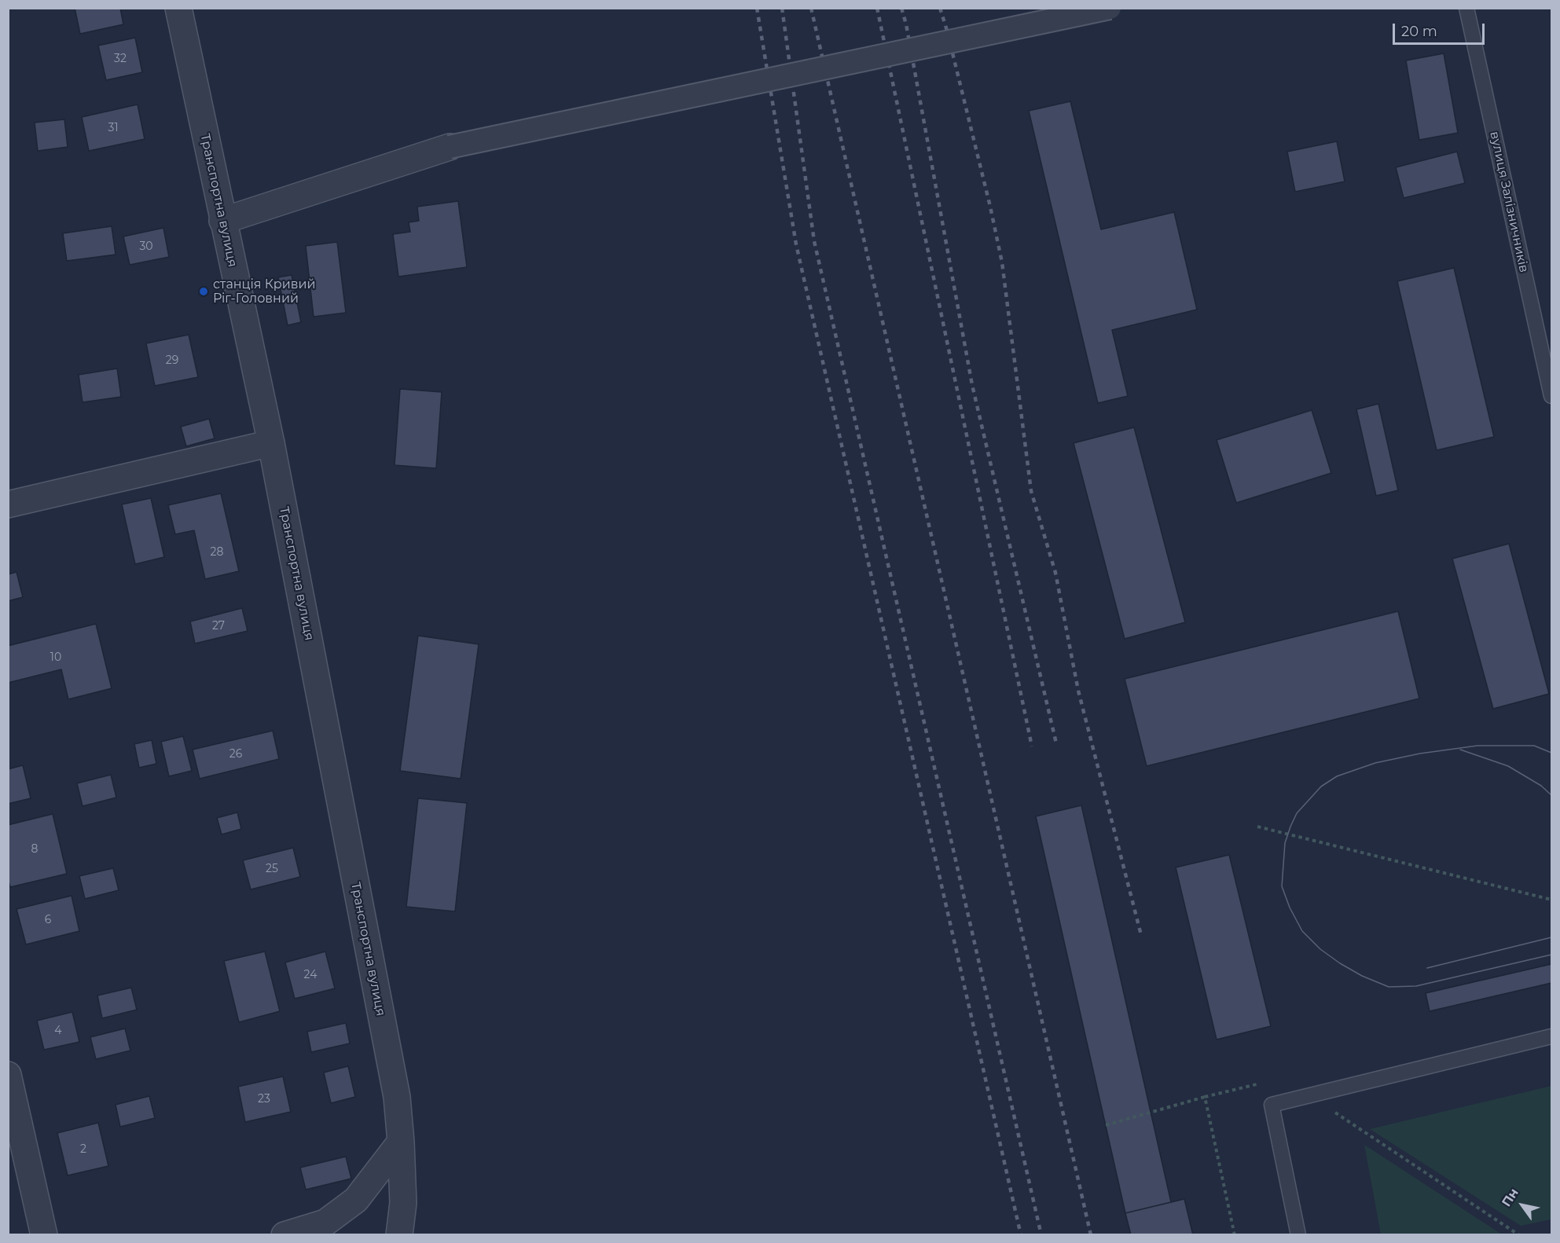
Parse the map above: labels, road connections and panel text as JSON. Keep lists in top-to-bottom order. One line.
{"streets":{"street":["Транспортна вулиця"],"lane":["вулиця Залізничників"]},"places":["станція Кривий Ріг-Головний"],"house_numbers":["32","31","30","29","28","27","10","26","8","25","6","24","4","23","2"],"scale_bar":"20 m","north":"top left"}
